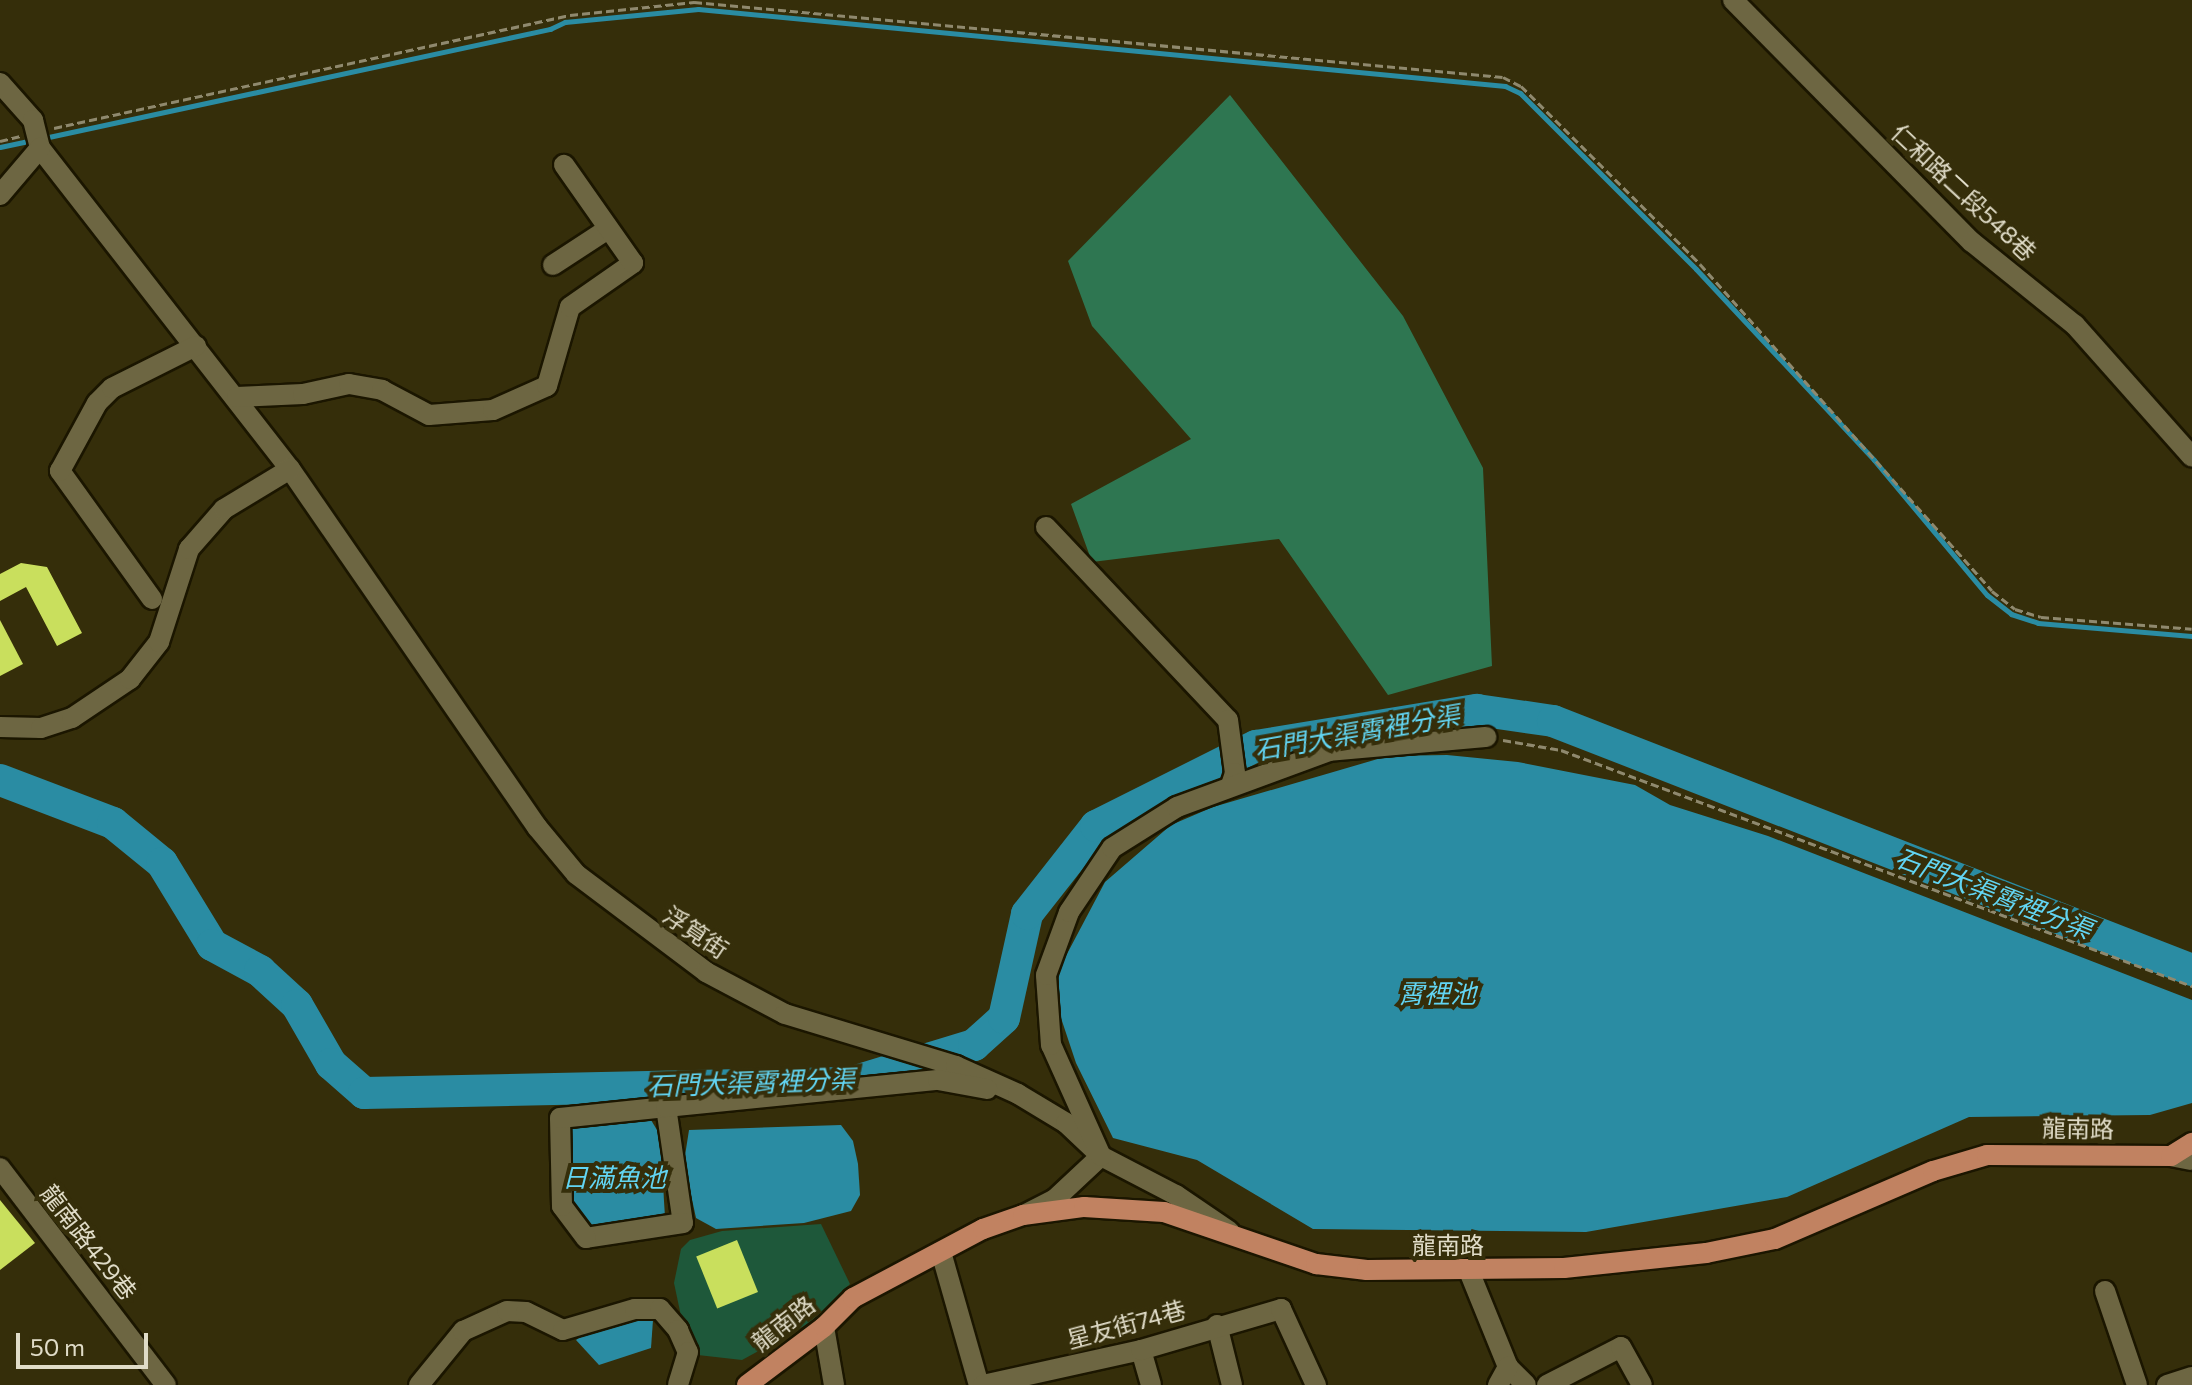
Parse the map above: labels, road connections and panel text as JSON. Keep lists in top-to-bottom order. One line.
{"streets":{"main road":["龍南路"],"street":["仁和路二段548巷","浮筧街","龍南路429巷","星友街74巷"]},"crossings":[["浮筧街","龍南路"]],"water":["石門大渠霄裡分渠","霄裡池","日滿魚池"],"scale_bar":"50 m"}
